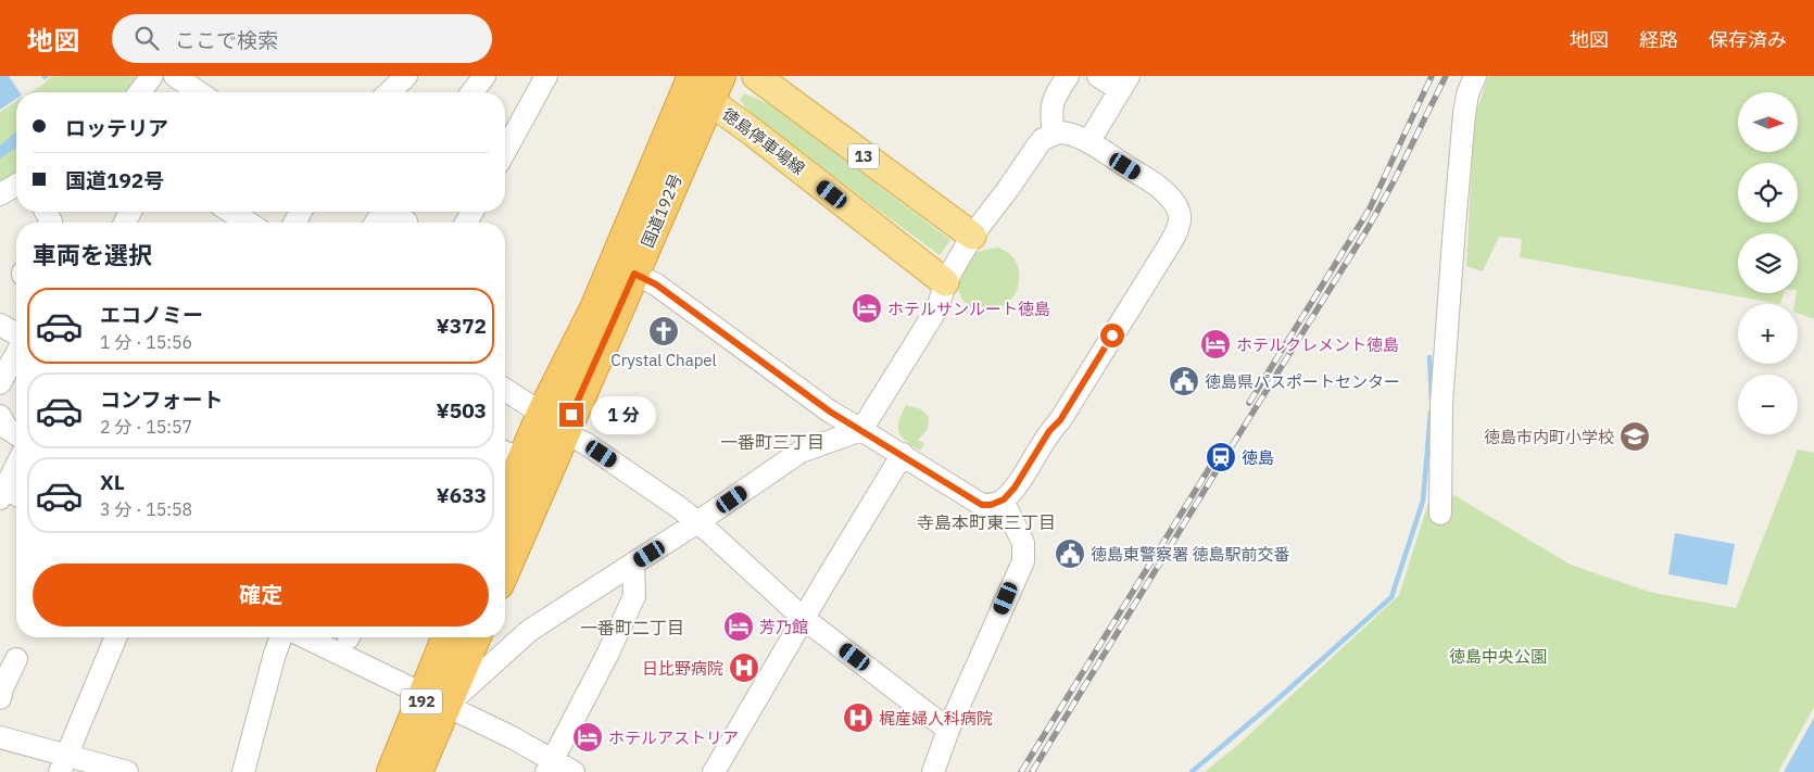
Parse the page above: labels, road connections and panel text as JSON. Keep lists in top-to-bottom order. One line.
{"streets":{"highway":["国道192号","192"],"main road":["徳島停車場線","13"]},"crossings":[["徳島停車場線","国道192号"]],"districts":["一番町三丁目","寺島本町東三丁目","一番町二丁目"],"parks":["徳島中央公園"],"places":{"hotel":["ホテルサンルート徳島","ホテルクレメント徳島","芳乃館","ホテルアストリア"],"church":["Crystal Chapel"],"public building":["徳島県パスポートセンター","徳島東警察署 徳島駅前交番"],"school or university":["徳島市内町小学校"],"station":["徳島"],"hospital":["日比野病院","梶産婦人科病院"]},"north":"right","page":{"header":"地図","search":"ここで検索","nav":["地図","経路","保存済み"],"map_buttons":["+","−"],"banner":["ロッテリア","国道192号"],"heading":"車両を選択","list":[{"name":"エコノミー","note":"1 分 · 15:56","value":"¥372"},{"name":"コンフォート","note":"2 分 · 15:57","value":"¥503"},{"name":"XL","note":"3 分 · 15:58","value":"¥633"}],"bubble":"1 分","buttons":"確定"}}
